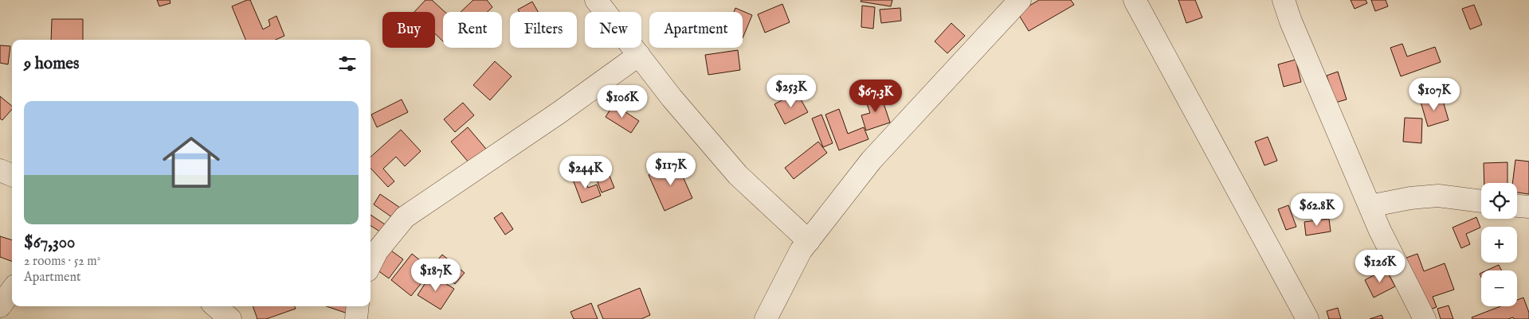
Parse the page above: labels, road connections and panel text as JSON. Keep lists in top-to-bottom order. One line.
{"page":{"chip":["Buy","Rent","Filters","New","Apartment"],"heading":"9 homes","price":["$253K","$107K","$67.3K","$106K","$117K","$244K","$62.8K","$126K","$187K"],"list":[{"name":"$67,300","note":"2 rooms · 52 m² · Apartment"}],"map_buttons":["+","−"]}}
